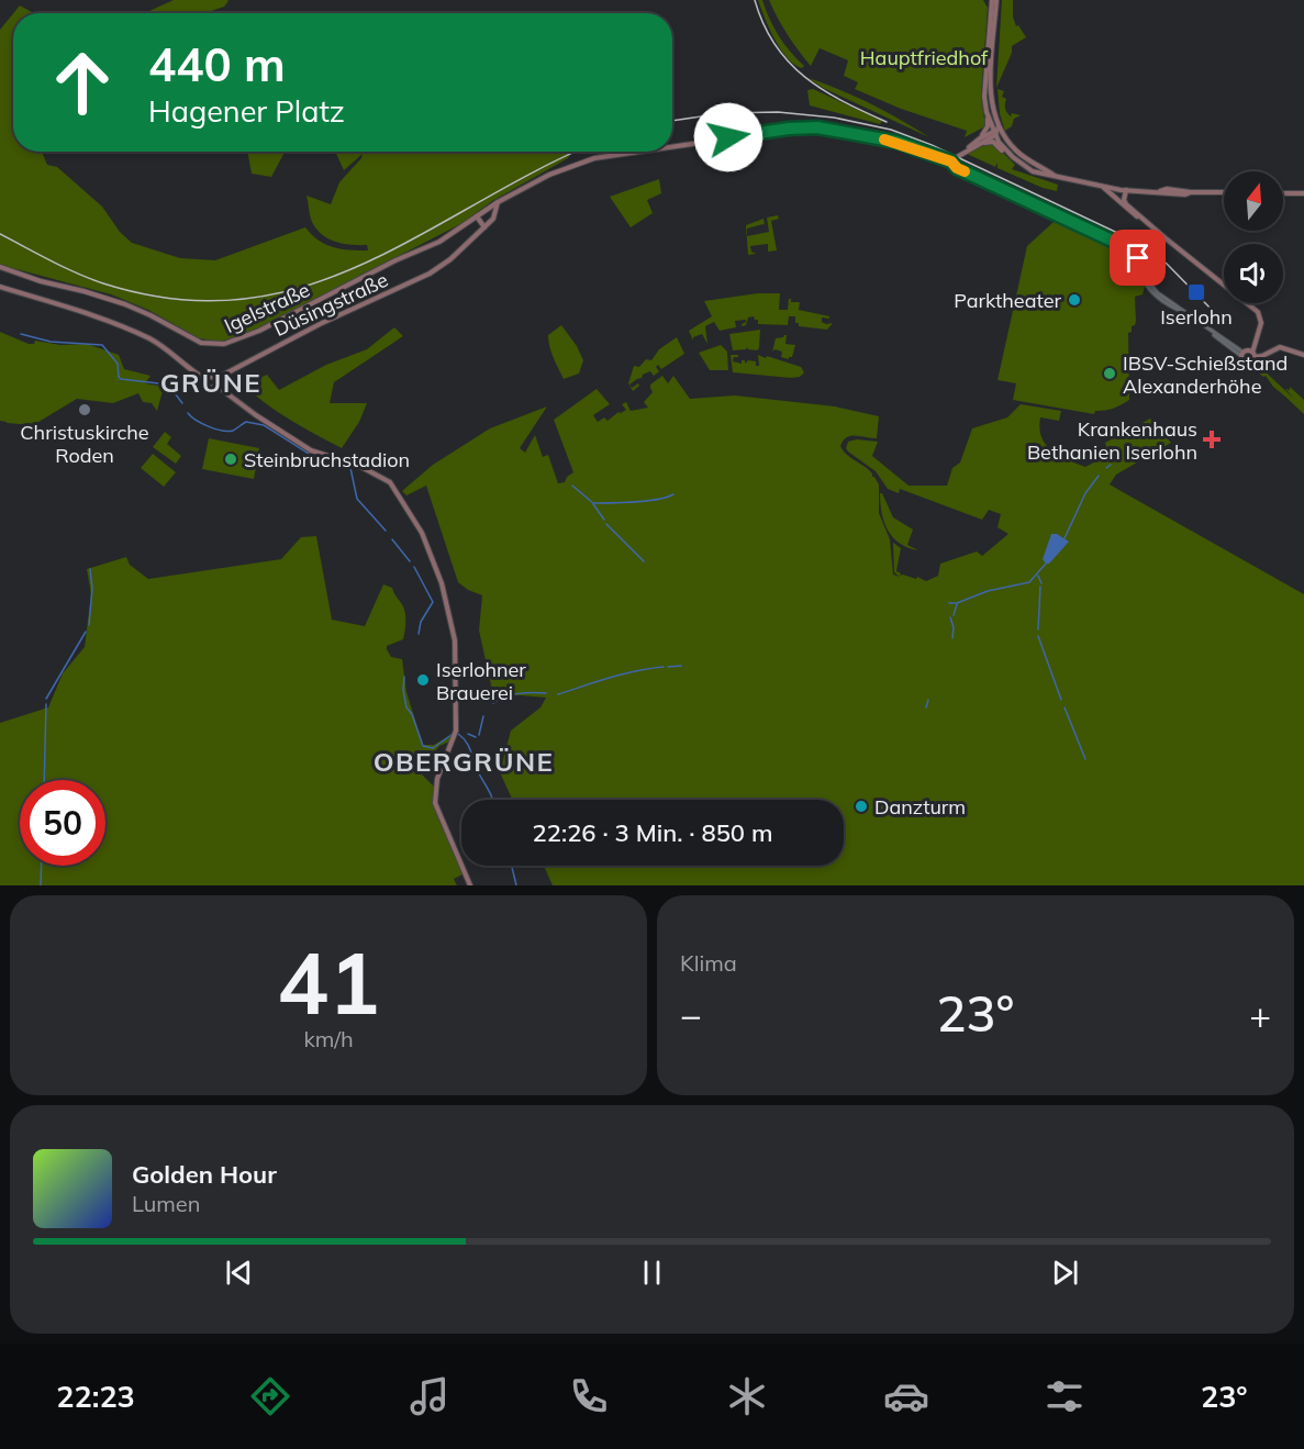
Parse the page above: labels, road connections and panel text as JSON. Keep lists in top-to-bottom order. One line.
{"streets":{"main road":["Düsingstraße","Igelstraße"]},"crossings":[["Düsingstraße","Igelstraße"]],"districts":["GRÜNE","OBERGRÜNE"],"parks":["Hauptfriedhof"],"places":{"transit":["Iserlohn"],"other":["Parktheater","IBSV-Schießstand Alexanderhöhe","Christuskirche Roden","Steinbruchstadion","Iserlohner Brauerei","Danzturm"],"health":["Krankenhaus Bethanien Iserlohn"]},"north":"top","page":{"turn":["440 m","Hagener Platz"],"limit":"50","trip":"22:26 · 3 Min. · 850 m","tile":[["41","km/h"],"Klima"],"heat":["−","23°","+"],"song":["Golden Hour","Lumen"],"tabs":["22:23","23°"]}}
